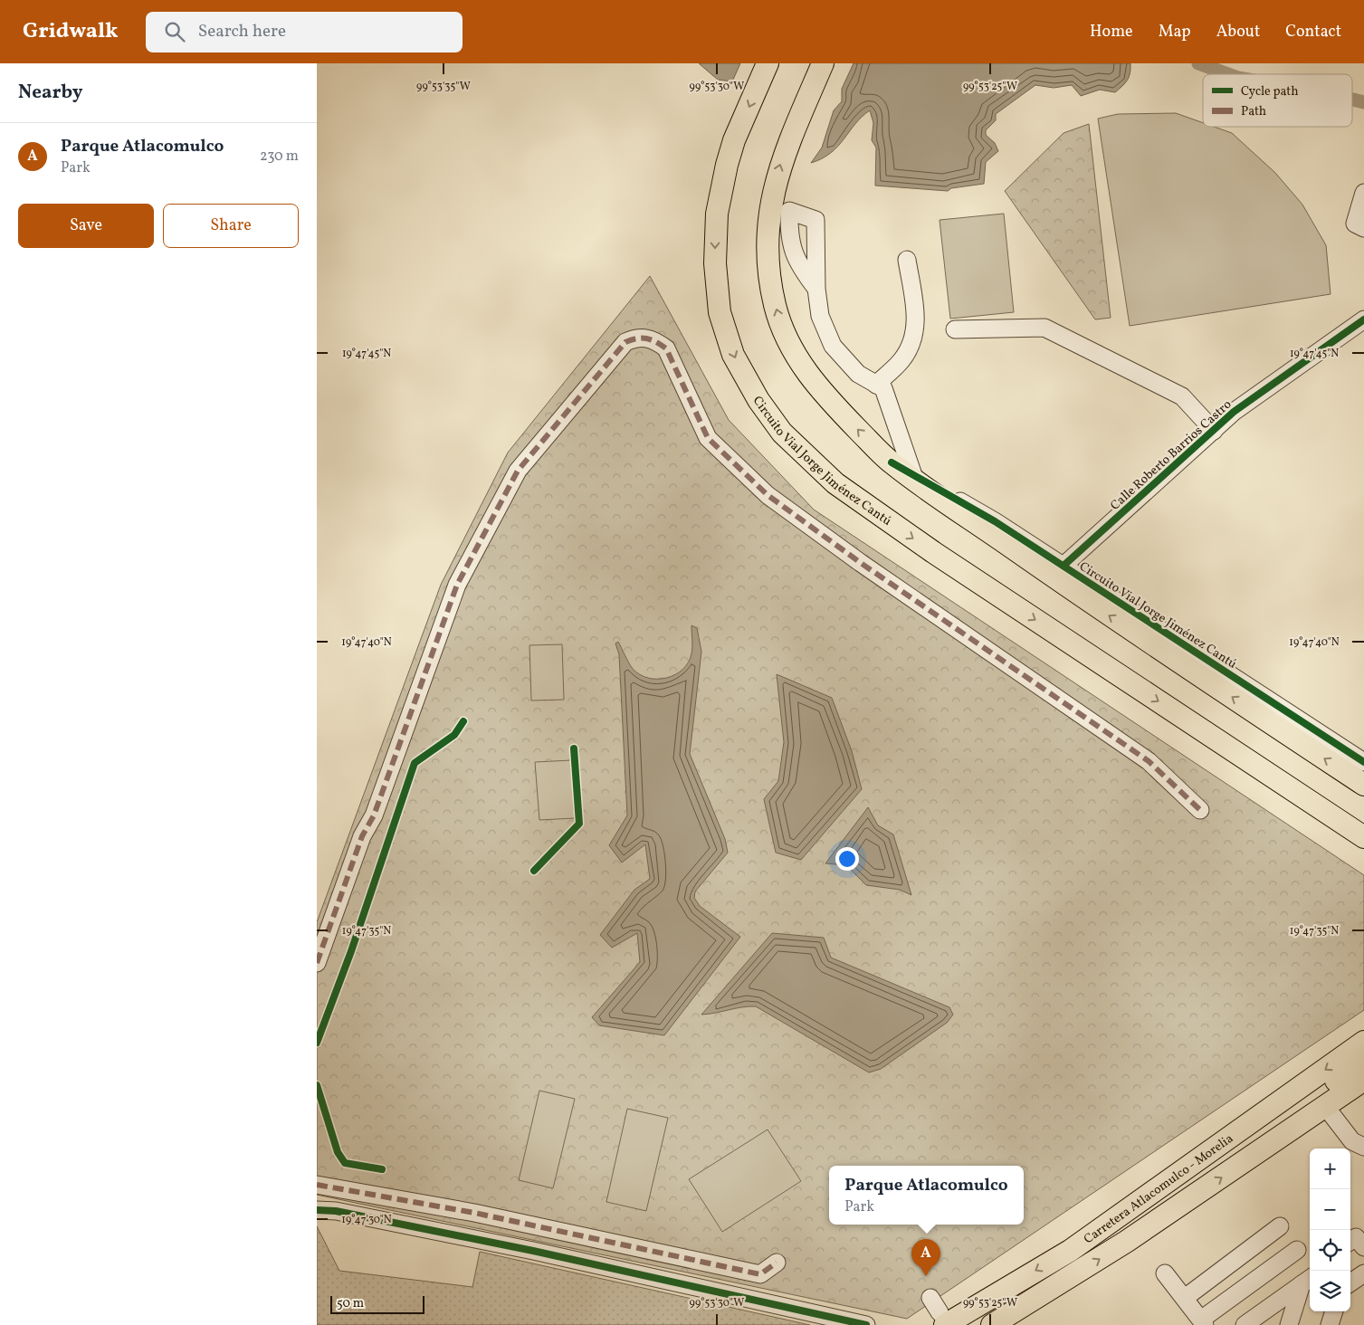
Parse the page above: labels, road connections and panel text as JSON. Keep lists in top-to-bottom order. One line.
{"streets":{"main road":["Circuito Vial Jorge Jiménez Cantú","Carretera Atlacomulco - Morelia"],"street":["Calle Roberto Barrios Castro"]},"crossings":[["Calle Roberto Barrios Castro","Circuito Vial Jorge Jiménez Cantú"]],"legend":["Cycle path","Path"],"scale_bar":"50 m","page":{"header":"Gridwalk","search":"Search here","nav":["Home","Map","About","Contact"],"heading":"Nearby","list":[{"mark":"A","name":"Parque Atlacomulco","note":"Park","value":"230 m"}],"buttons":["Save","Share"],"map_buttons":["+","−"],"popup":["Parque Atlacomulco","Park"],"pins":"A","scale":"50 m"},"coordinates":["99°53'35\"W","99°53'30\"W","99°53'25\"W","19°47'45\"N","19°47'40\"N","19°47'35\"N","19°47'30\"N"]}
